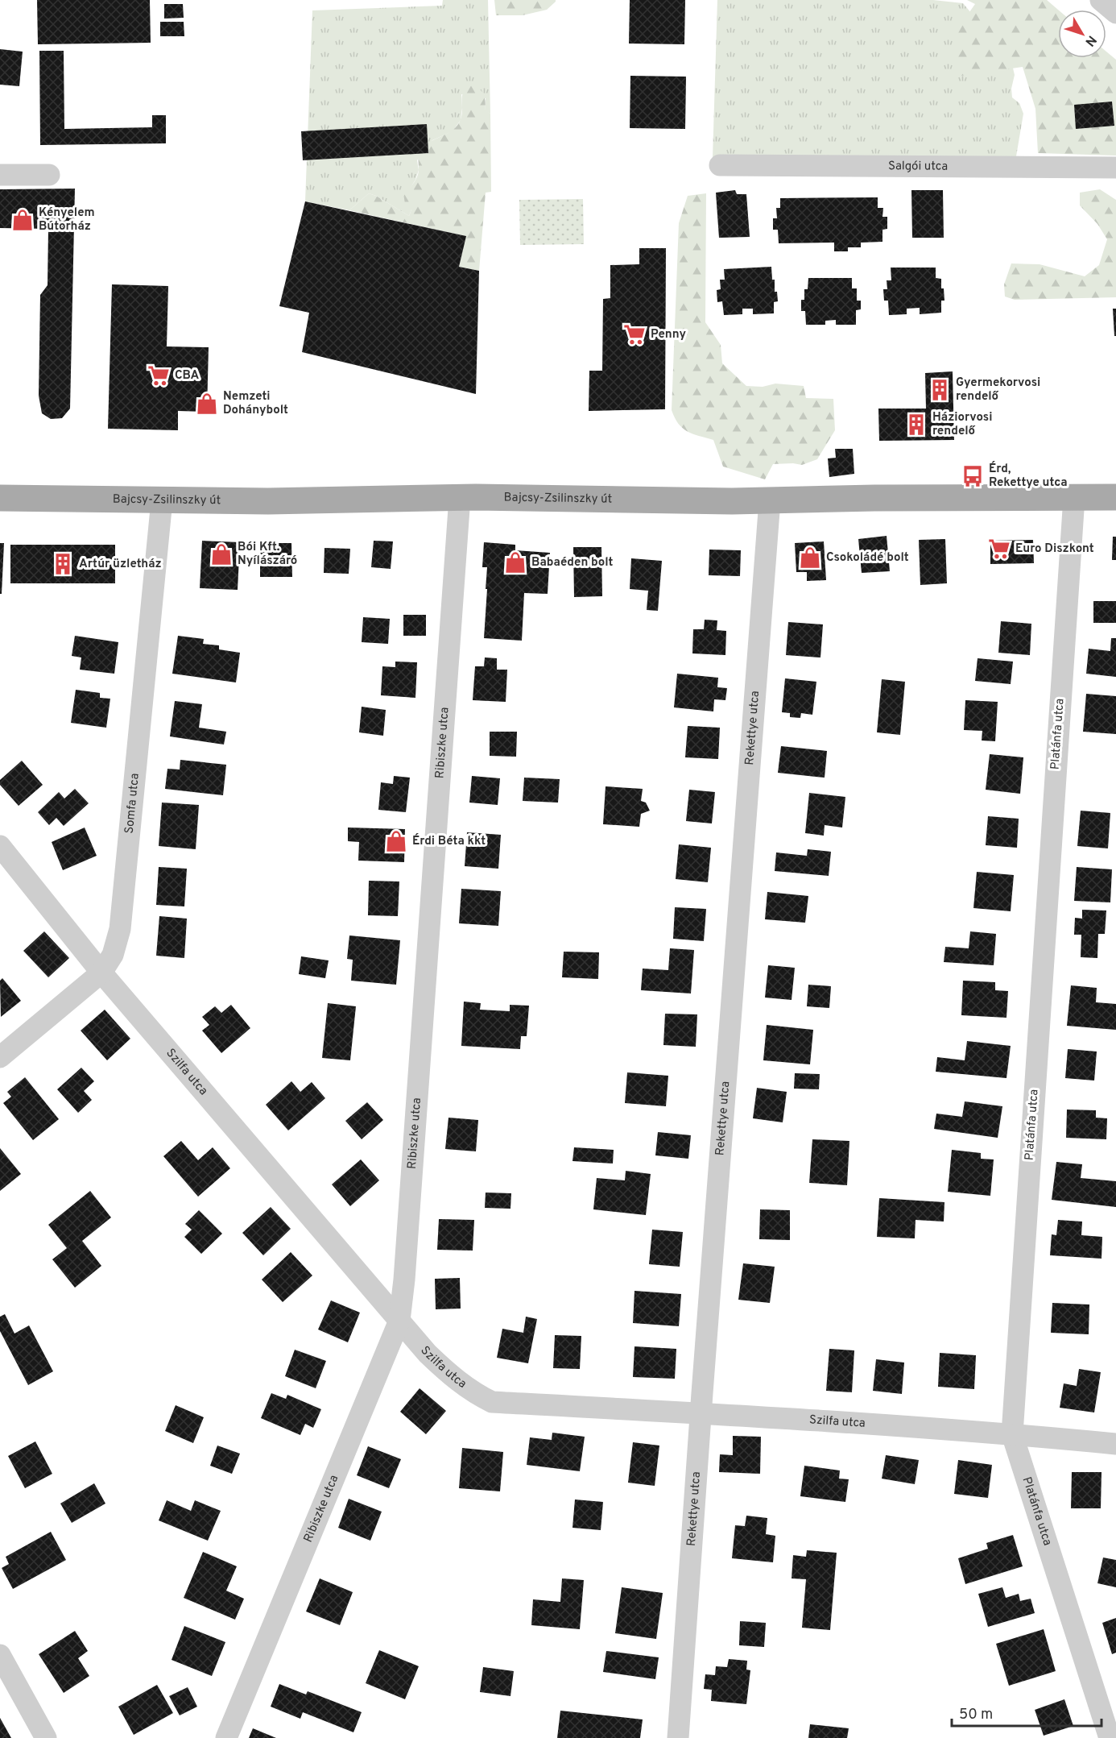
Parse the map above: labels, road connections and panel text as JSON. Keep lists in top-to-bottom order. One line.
{"streets":{"main road":["Bajcsy-Zsilinszky út"],"street":["Salgói utca","Rekettye utca","Platánfa utca","Ribiszke utca","Somfa utca","Szilfa utca"]},"crossings":[["Bajcsy-Zsilinszky út","Rekettye utca"],["Bajcsy-Zsilinszky út","Platánfa utca"],["Bajcsy-Zsilinszky út","Ribiszke utca"],["Bajcsy-Zsilinszky út","Somfa utca"],["Rekettye utca","Szilfa utca"],["Platánfa utca","Szilfa utca"],["Ribiszke utca","Szilfa utca"],["Somfa utca","Szilfa utca"]],"places":{"shop":["Kényelem Bútorház","Nemzeti Dohánybolt","Bói Kft. Nyílászáró","Csokoládé bolt","Babaéden bolt","Érdi Béta kkt"],"supermarket":["Penny","CBA","Euro Diszkont"],"building":["Gyermekorvosi rendelő","Háziorvosi rendelő","Artúr üzletház"],"bus stop":["Érd, Rekettye utca"]},"scale_bar":"50 m","north":"bottom right"}
